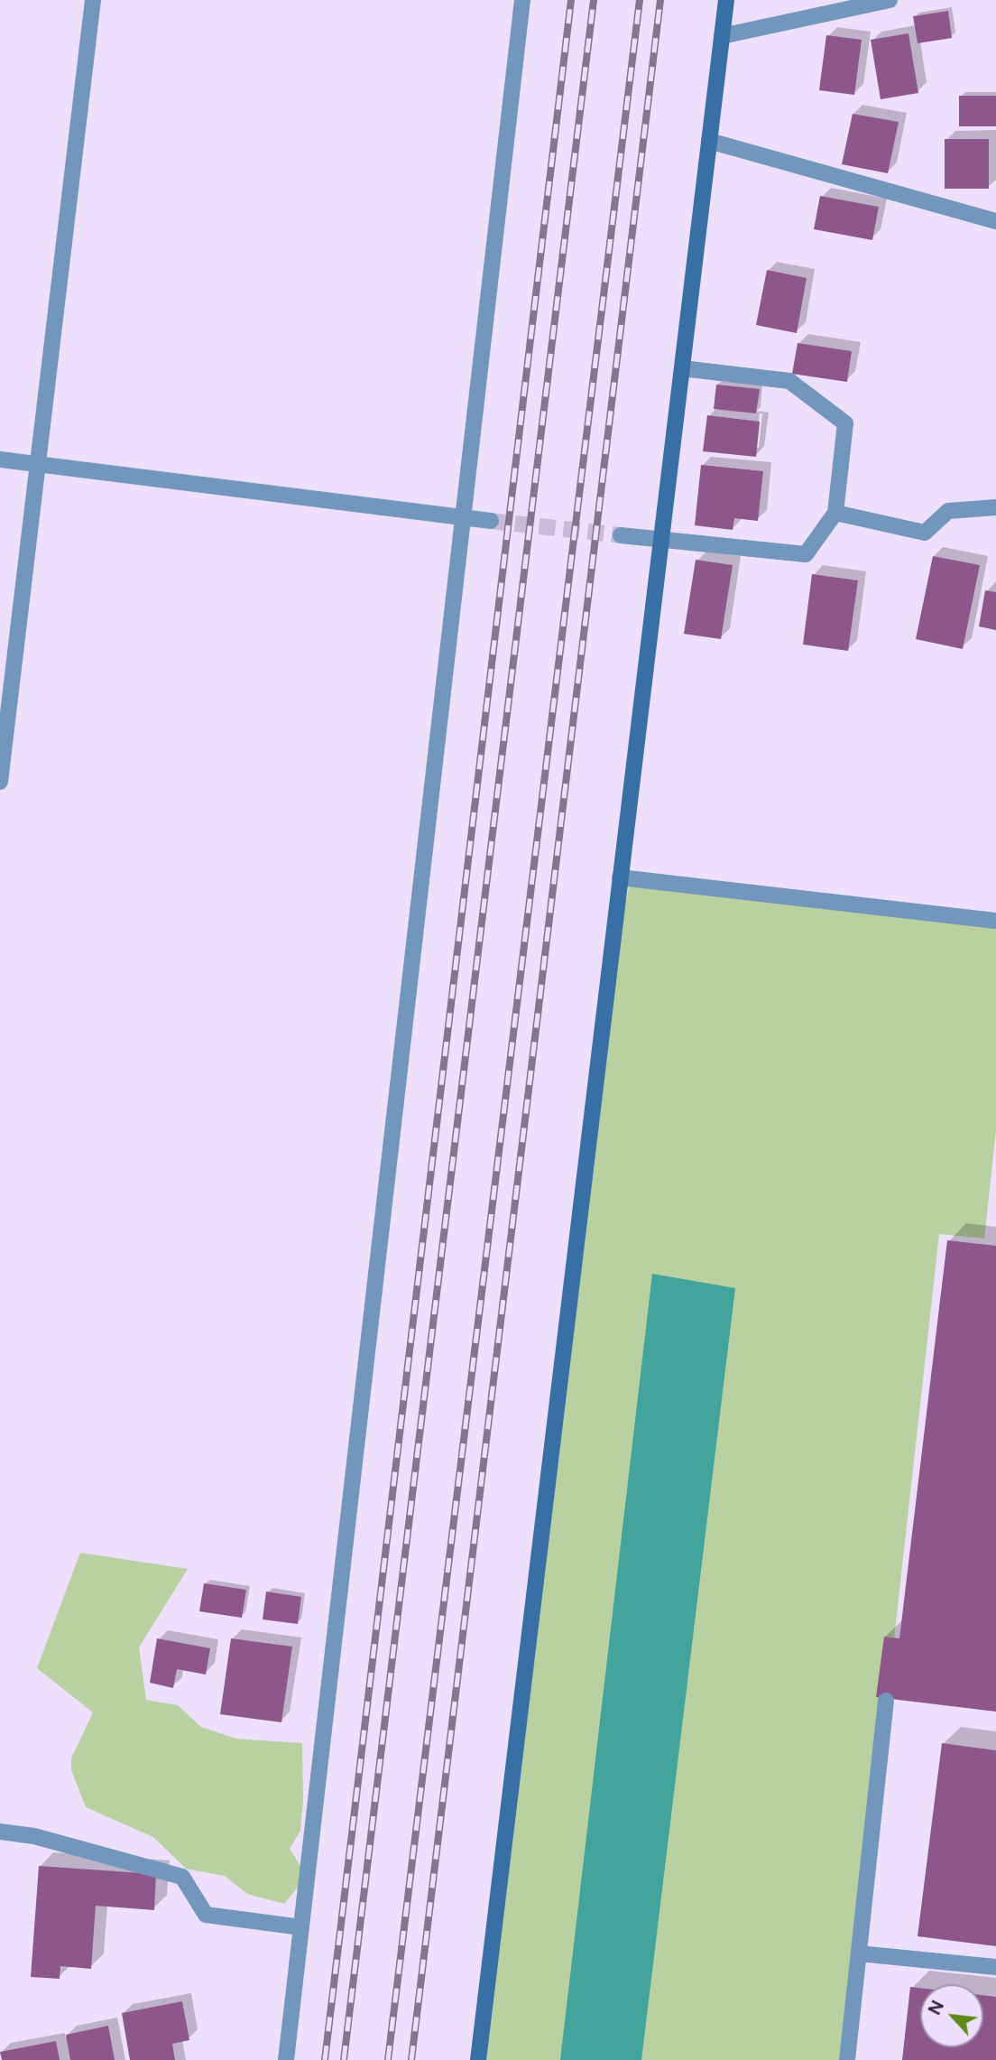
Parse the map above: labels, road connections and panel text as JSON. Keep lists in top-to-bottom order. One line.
{"north":"top left"}
